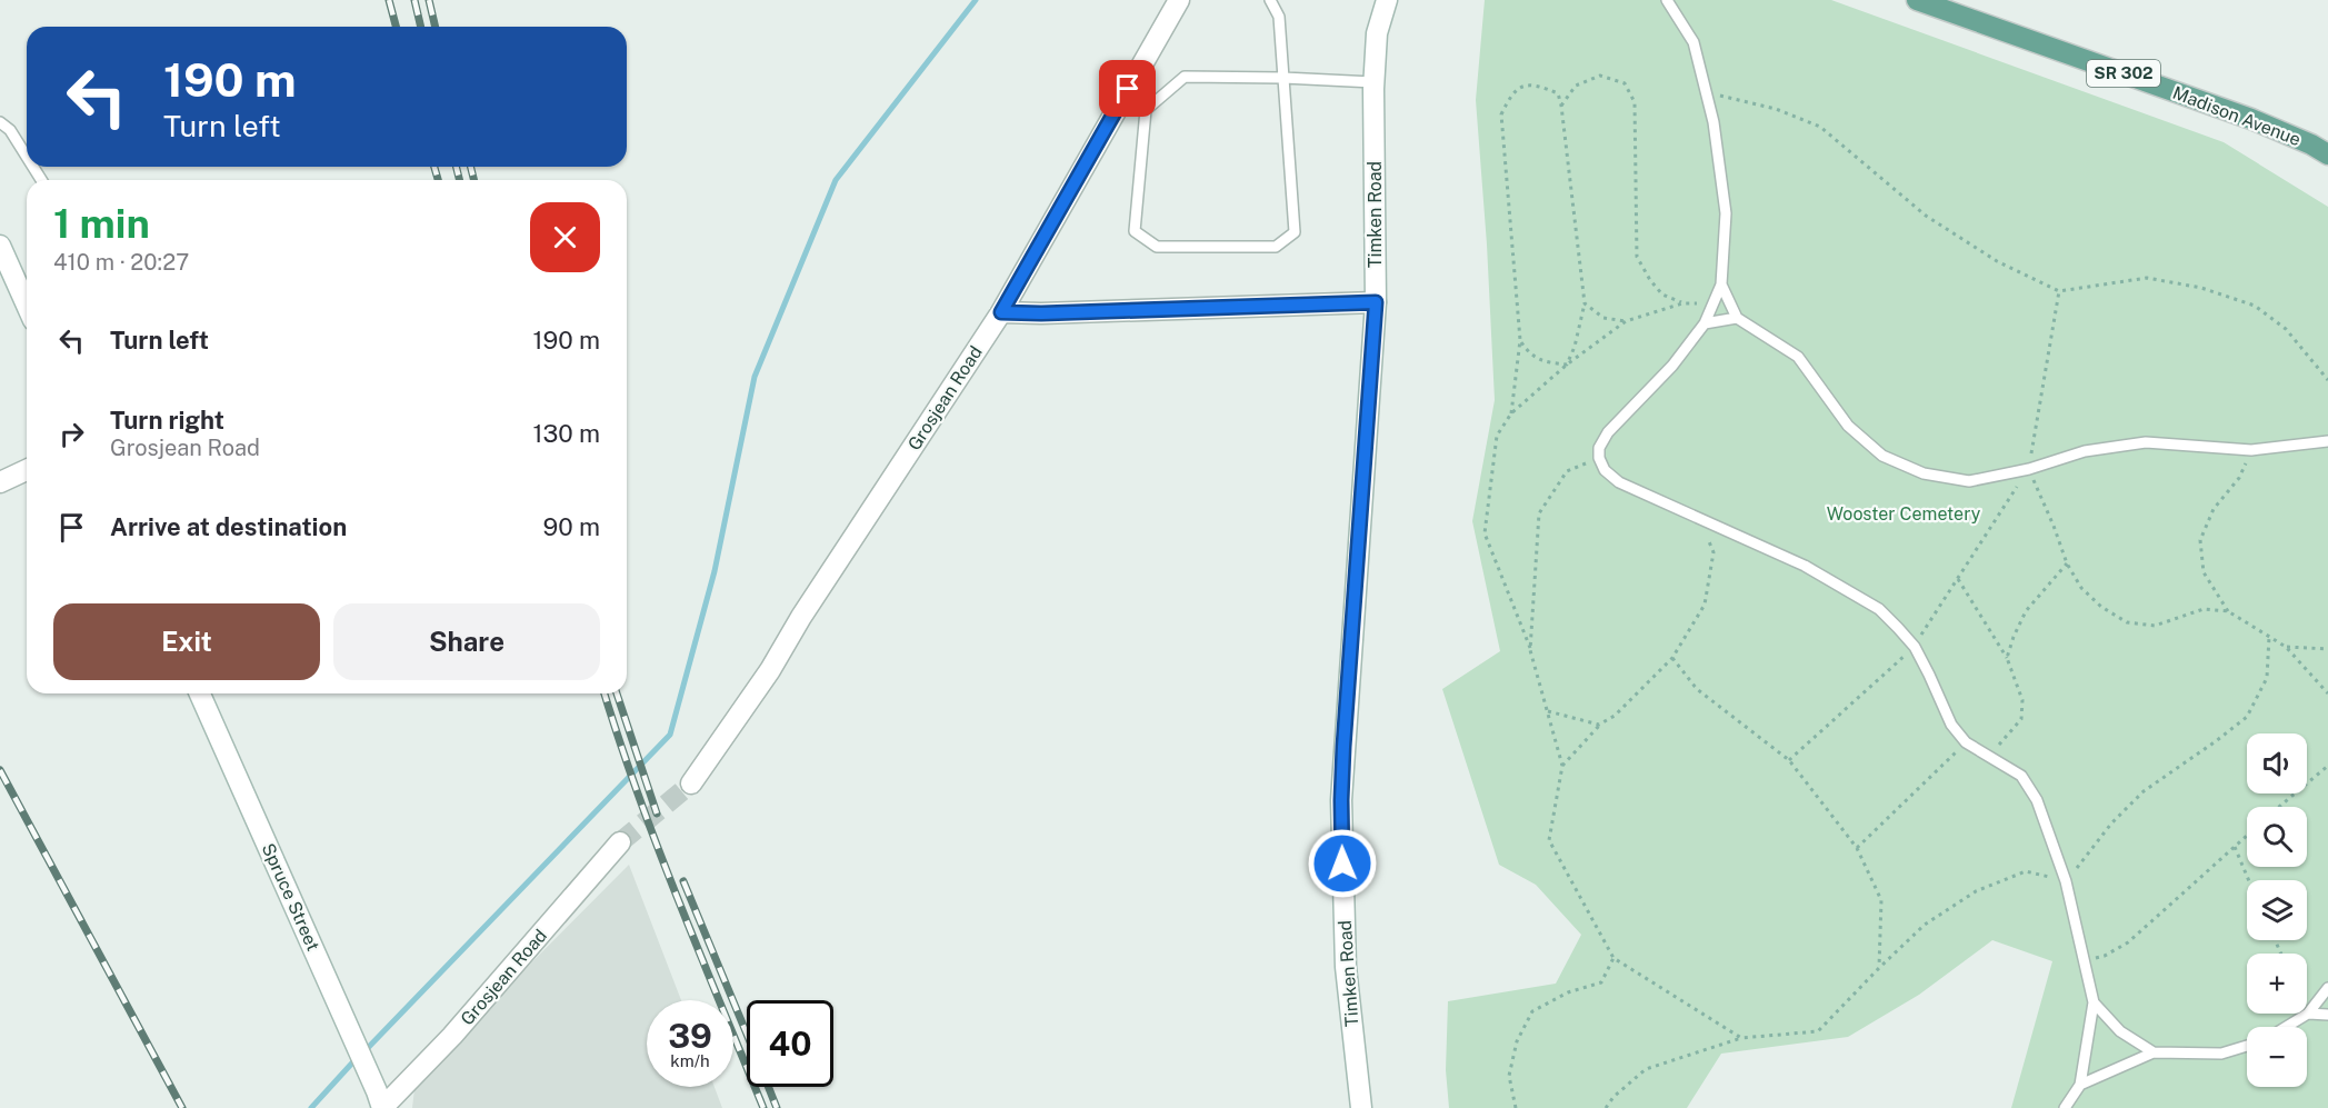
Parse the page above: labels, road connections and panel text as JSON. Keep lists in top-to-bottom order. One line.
{"streets":{"main road":["SR 302","Madison Avenue"],"street":["Timken Road","Grosjean Road","Spruce Street"]},"crossings":[["Grosjean Road","Spruce Street"]],"parks":["Wooster Cemetery"],"page":{"turn":["190 m","Turn left"],"heading":["1 min","410 m · 20:27"],"list":[{"name":"Turn left","value":"190 m"},{"name":"Turn right","note":"Grosjean Road","value":"130 m"},{"name":"Arrive at destination","value":"90 m"}],"buttons":["Exit","Share"],"map_buttons":["+","−"],"speed":"39 km/h","limit":"40"}}
